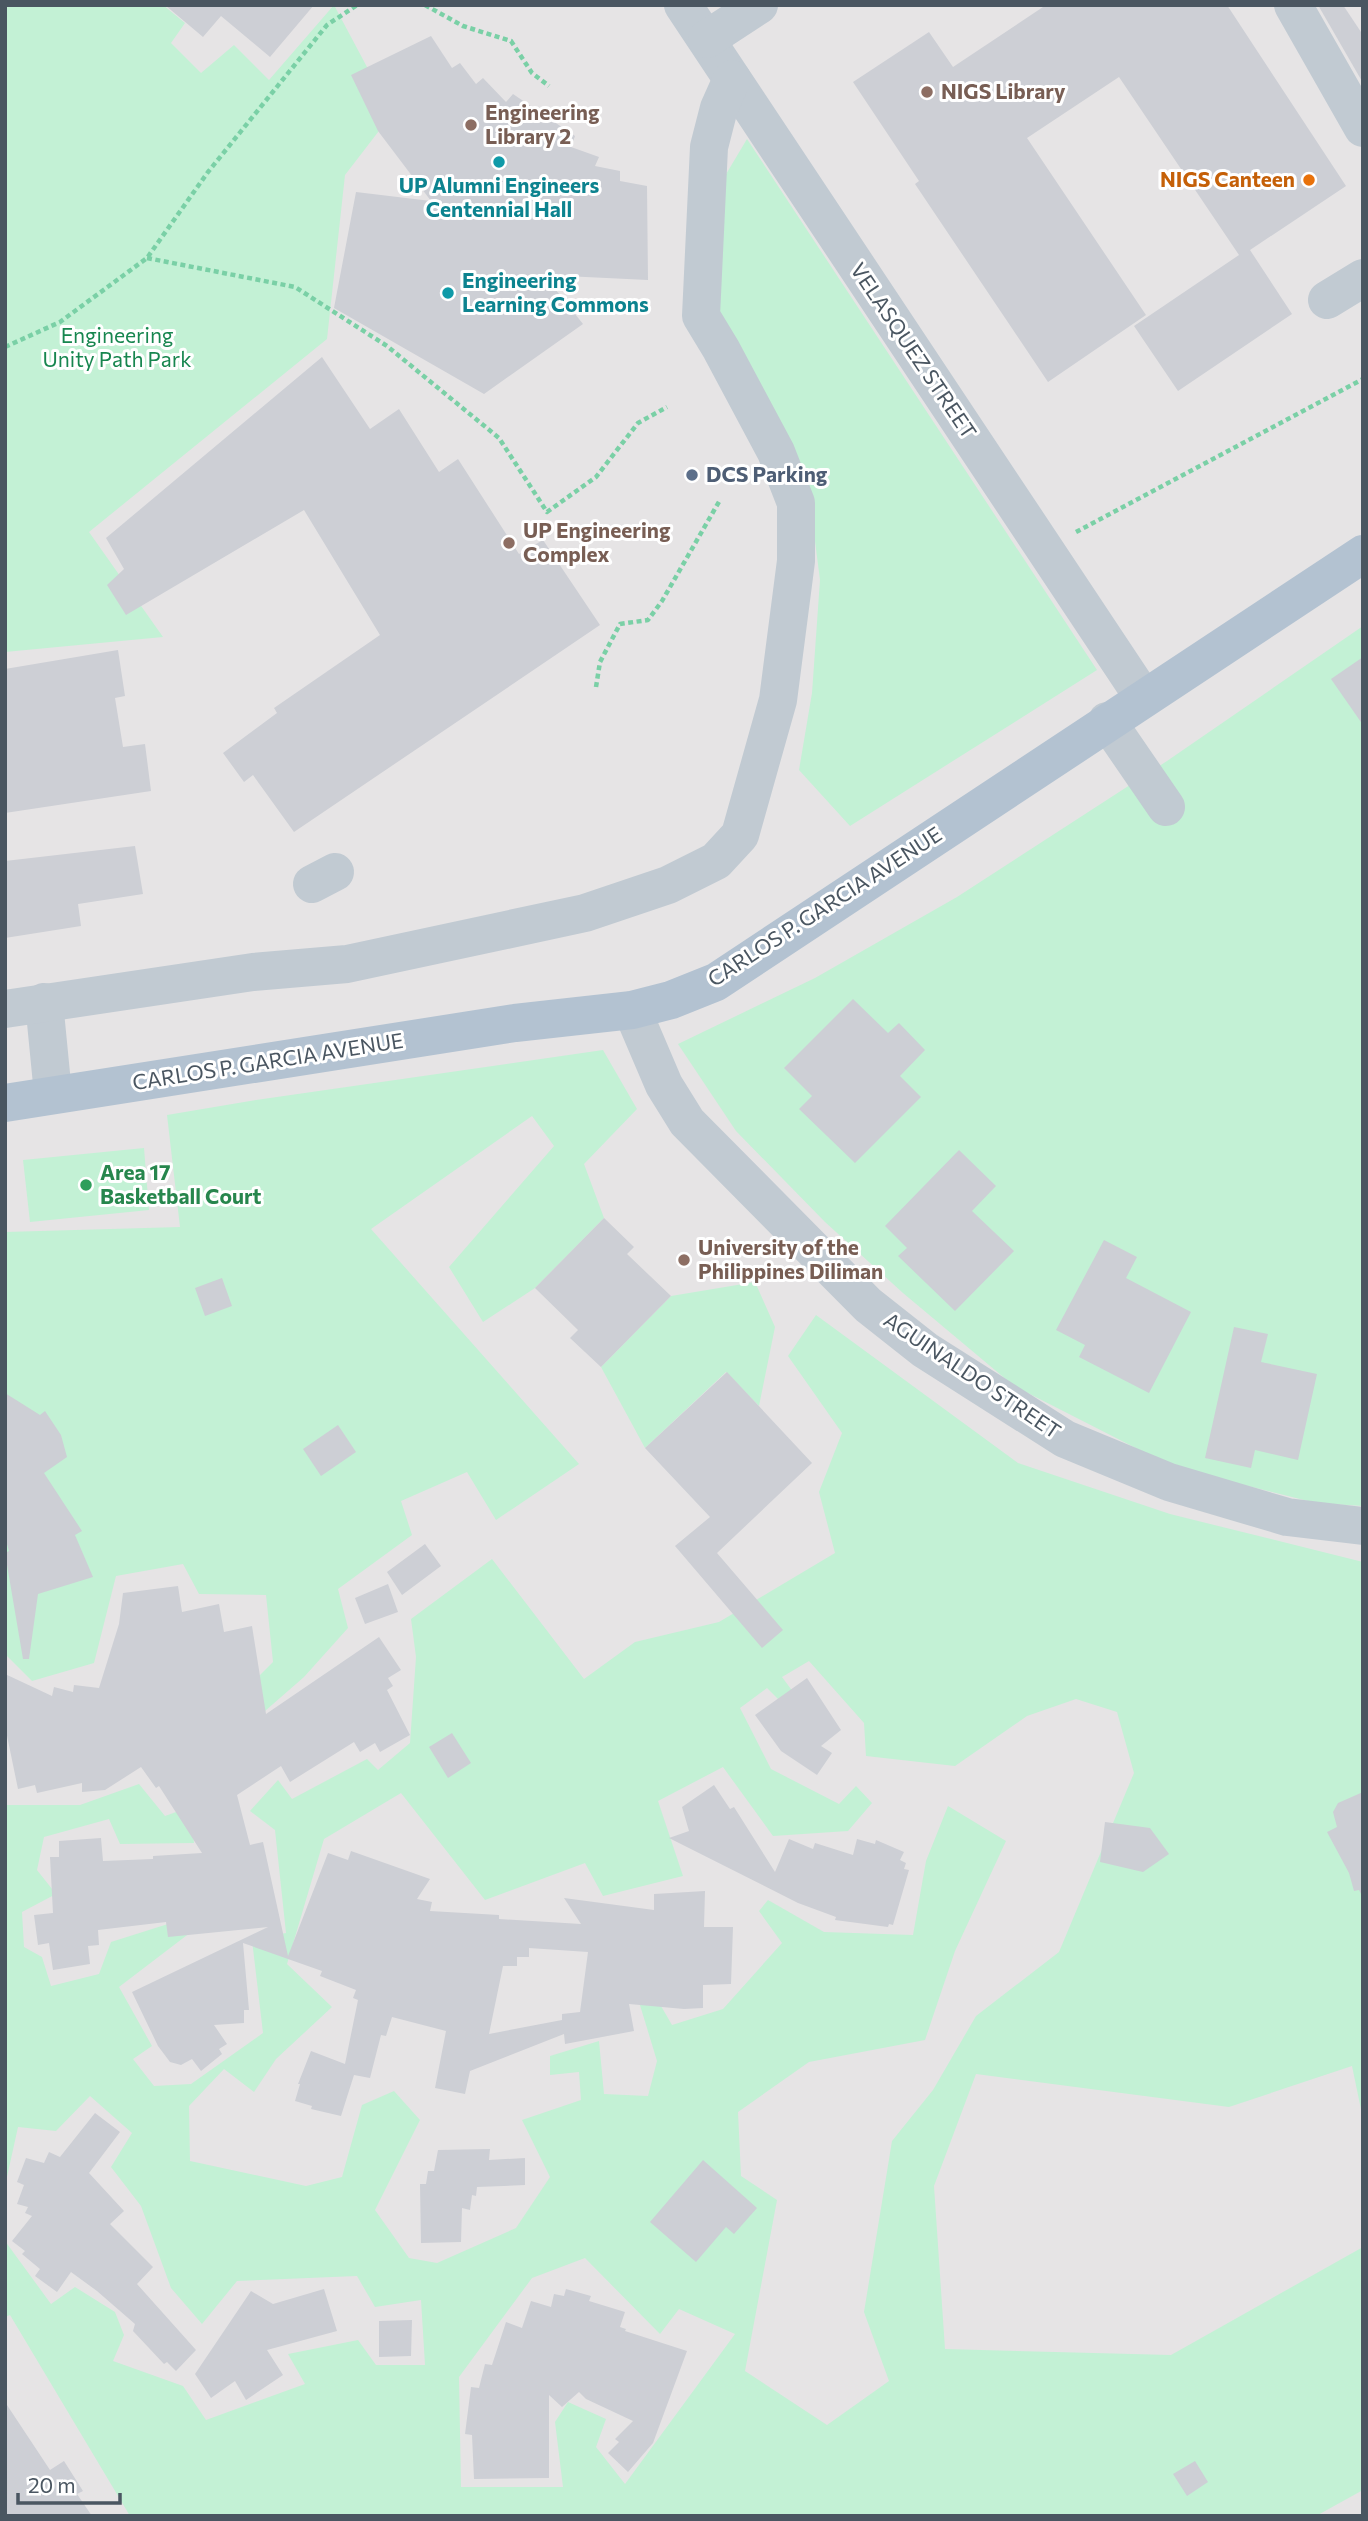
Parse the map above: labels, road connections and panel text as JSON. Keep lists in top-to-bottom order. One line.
{"streets":{"main road":["CARLOS P. GARCIA AVENUE"],"street":["VELASQUEZ STREET","AGUINALDO STREET"]},"crossings":[["VELASQUEZ STREET","CARLOS P. GARCIA AVENUE"],["CARLOS P. GARCIA AVENUE","AGUINALDO STREET"]],"parks":["Engineering Unity Path Park"],"places":["NIGS Library","Engineering Library 2","UP Alumni Engineers Centennial Hall","NIGS Canteen","Engineering Learning Commons","DCS Parking","UP Engineering Complex","Area 17 Basketball Court","University of the Philippines Diliman"],"scale_bar":"20 m"}
